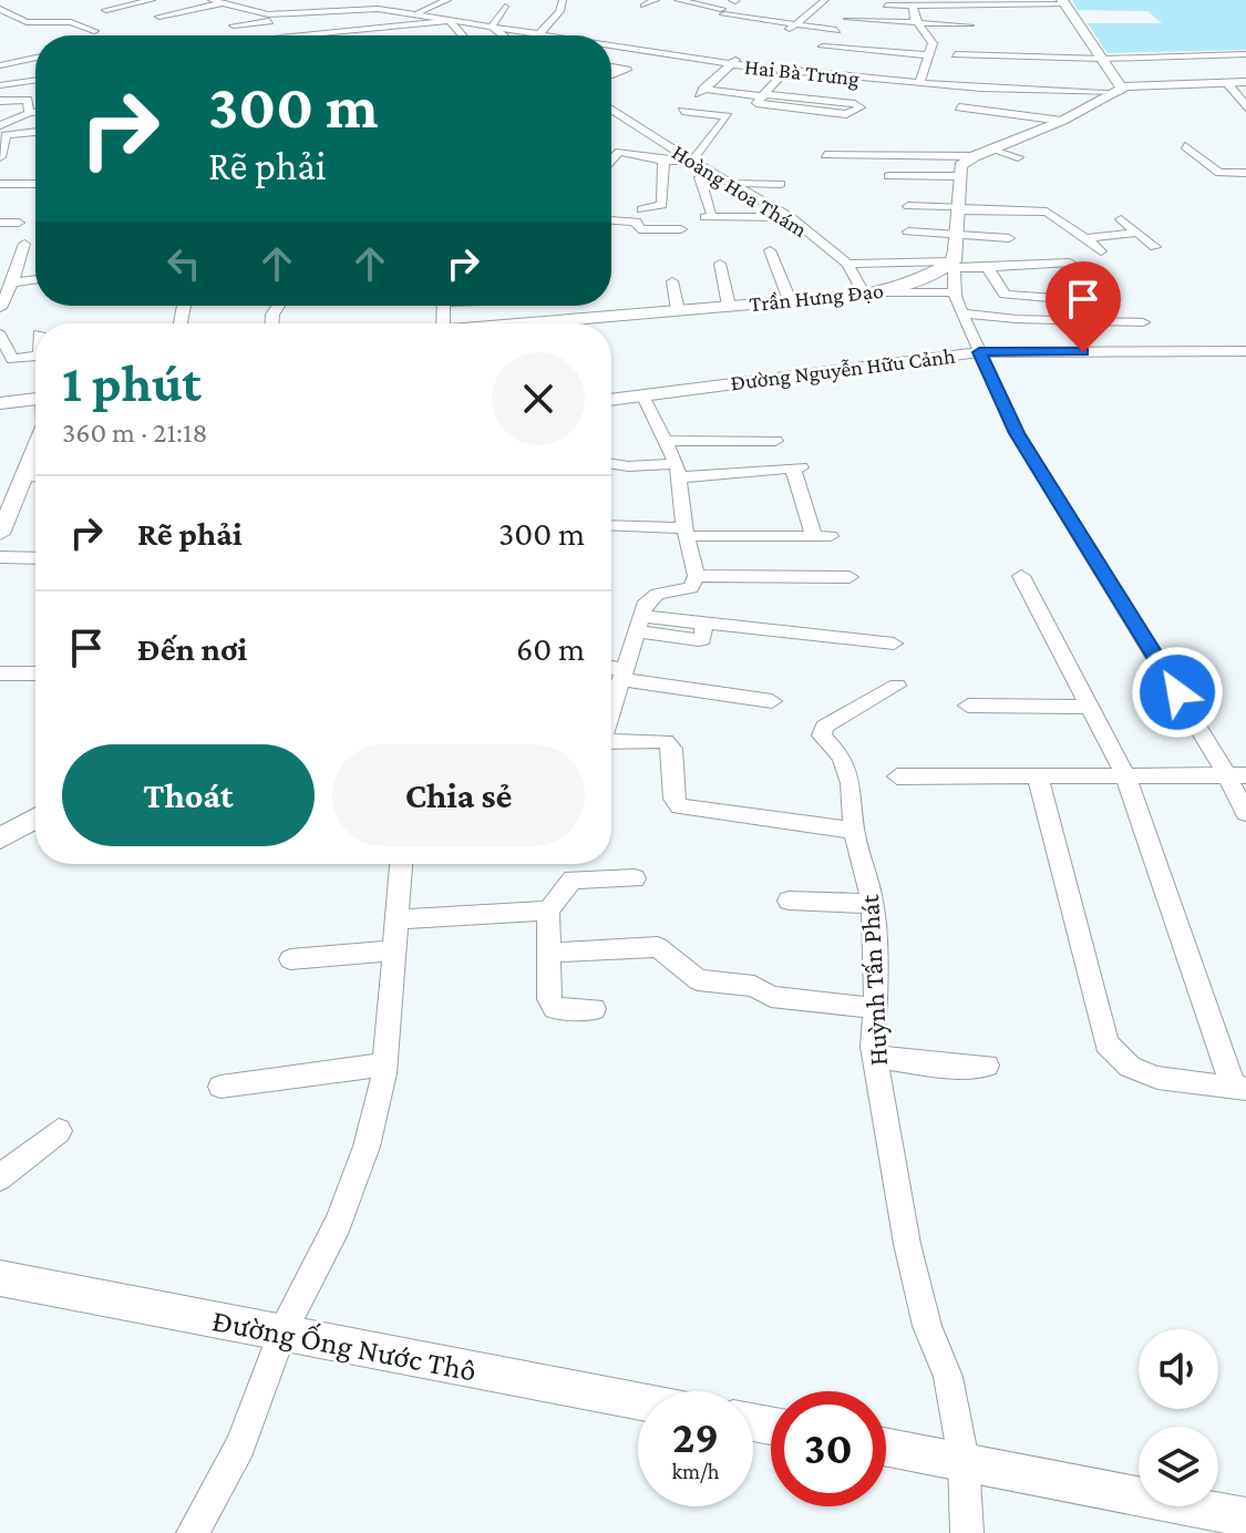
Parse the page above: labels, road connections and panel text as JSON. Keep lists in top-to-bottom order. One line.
{"streets":{"main road":["Hai Bà Trưng","Trần Hưng Đạo"],"street":["Hoàng Hoa Thám","Đường Nguyễn Hữu Cảnh","Huỳnh Tấn Phát","Đường Ống Nước Thô"]},"crossings":[["Hoàng Hoa Thám","Trần Hưng Đạo"]],"page":{"turn":["300 m","Rẽ phải"],"heading":["1 phút","360 m · 21:18"],"list":[{"name":"Rẽ phải","value":"300 m"},{"name":"Đến nơi","value":"60 m"}],"buttons":["Thoát","Chia sẻ"],"speed":"29 km/h","limit":"30"}}
